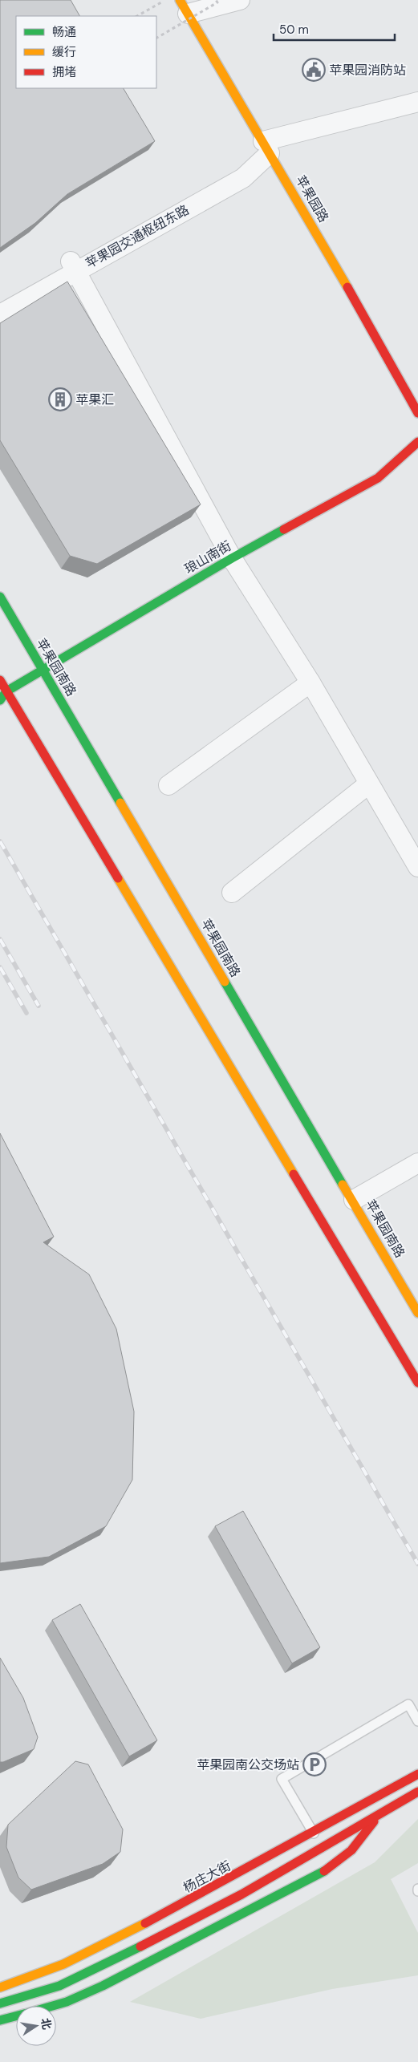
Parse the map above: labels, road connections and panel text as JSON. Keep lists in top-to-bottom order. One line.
{"streets":{"main road":["苹果园路","琅山南街","苹果园南路","杨庄大街"],"street":["苹果园交通枢纽东路"]},"crossings":[["苹果园路","苹果园交通枢纽东路"],["琅山南街","苹果园南路"]],"places":{"public building":["苹果园消防站"],"building":["苹果汇"],"parking":["苹果园南公交场站"]},"legend":["畅通","缓行","拥堵"],"scale_bar":"50 m","north":"right"}
